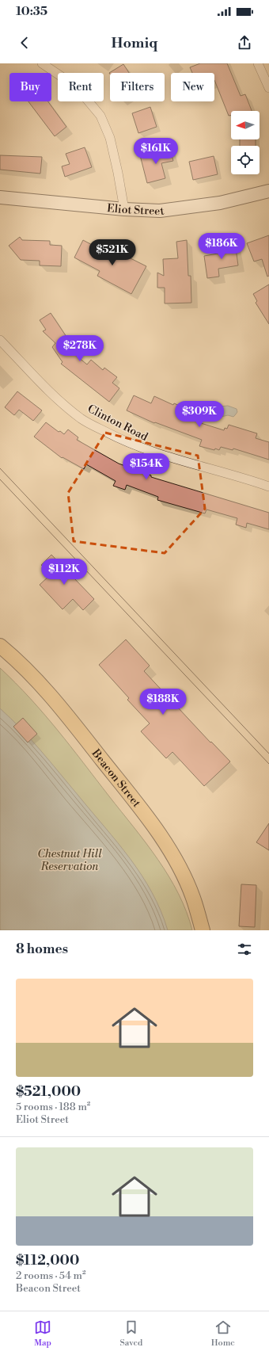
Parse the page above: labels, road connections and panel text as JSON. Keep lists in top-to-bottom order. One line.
{"streets":{"main road":["Beacon Street"],"street":["Eliot Street","Clinton Road"]},"parks":["Chestnut Hill Reservation"],"north":"left","page":{"status":"10:35","header":"Homiq","chip":["Buy","Rent","Filters","New"],"price":["$161K","$186K","$521K","$278K","$309K","$154K","$112K","$188K"],"heading":"8 homes","list":[{"name":"$521,000","note":"5 rooms · 188 m² · Eliot Street"},{"name":"$112,000","note":"2 rooms · 54 m² · Beacon Street"}],"tabs":["Map","Saved","Home"]}}
